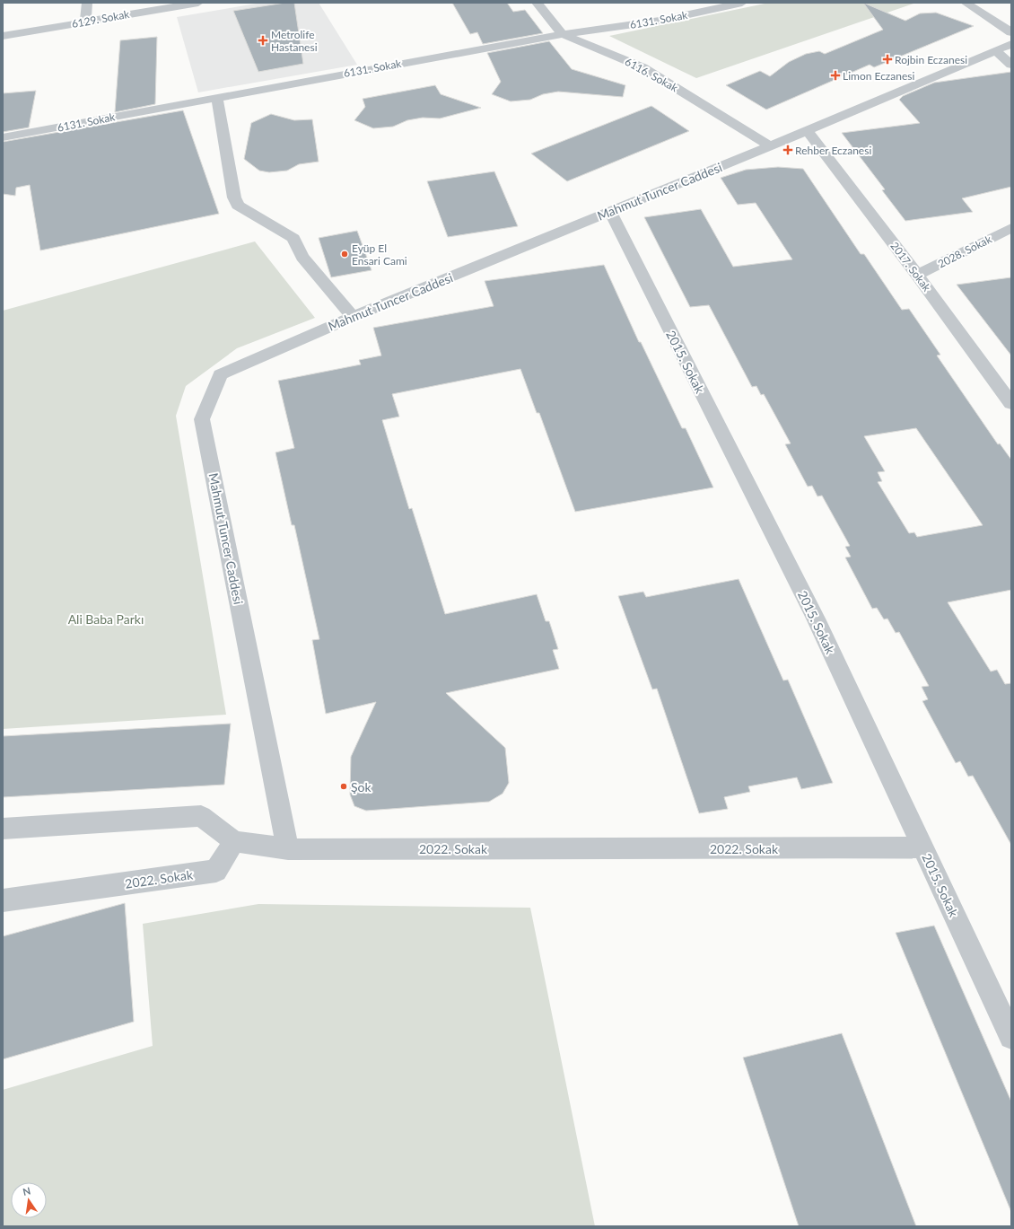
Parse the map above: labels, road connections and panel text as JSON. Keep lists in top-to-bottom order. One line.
{"streets":{"street":["6129. Sokak","6131. Sokak","6116. Sokak","Mahmut Tuncer Caddesi","2028. Sokak","2017. Sokak","2015. Sokak","2022. Sokak"]},"crossings":[["6131. Sokak","6116. Sokak"],["6116. Sokak","Mahmut Tuncer Caddesi"],["Mahmut Tuncer Caddesi","2017. Sokak"],["Mahmut Tuncer Caddesi","2015. Sokak"],["Mahmut Tuncer Caddesi","2022. Sokak"],["2028. Sokak","2017. Sokak"],["2015. Sokak","2022. Sokak"]],"parks":["Ali Baba Parkı"],"places":{"health":["Metrolife Hastanesi","Rojbin Eczanesi","Limon Eczanesi","Rehber Eczanesi"],"other":["Eyüp El Ensari Cami","Şok"]},"north":"top"}
